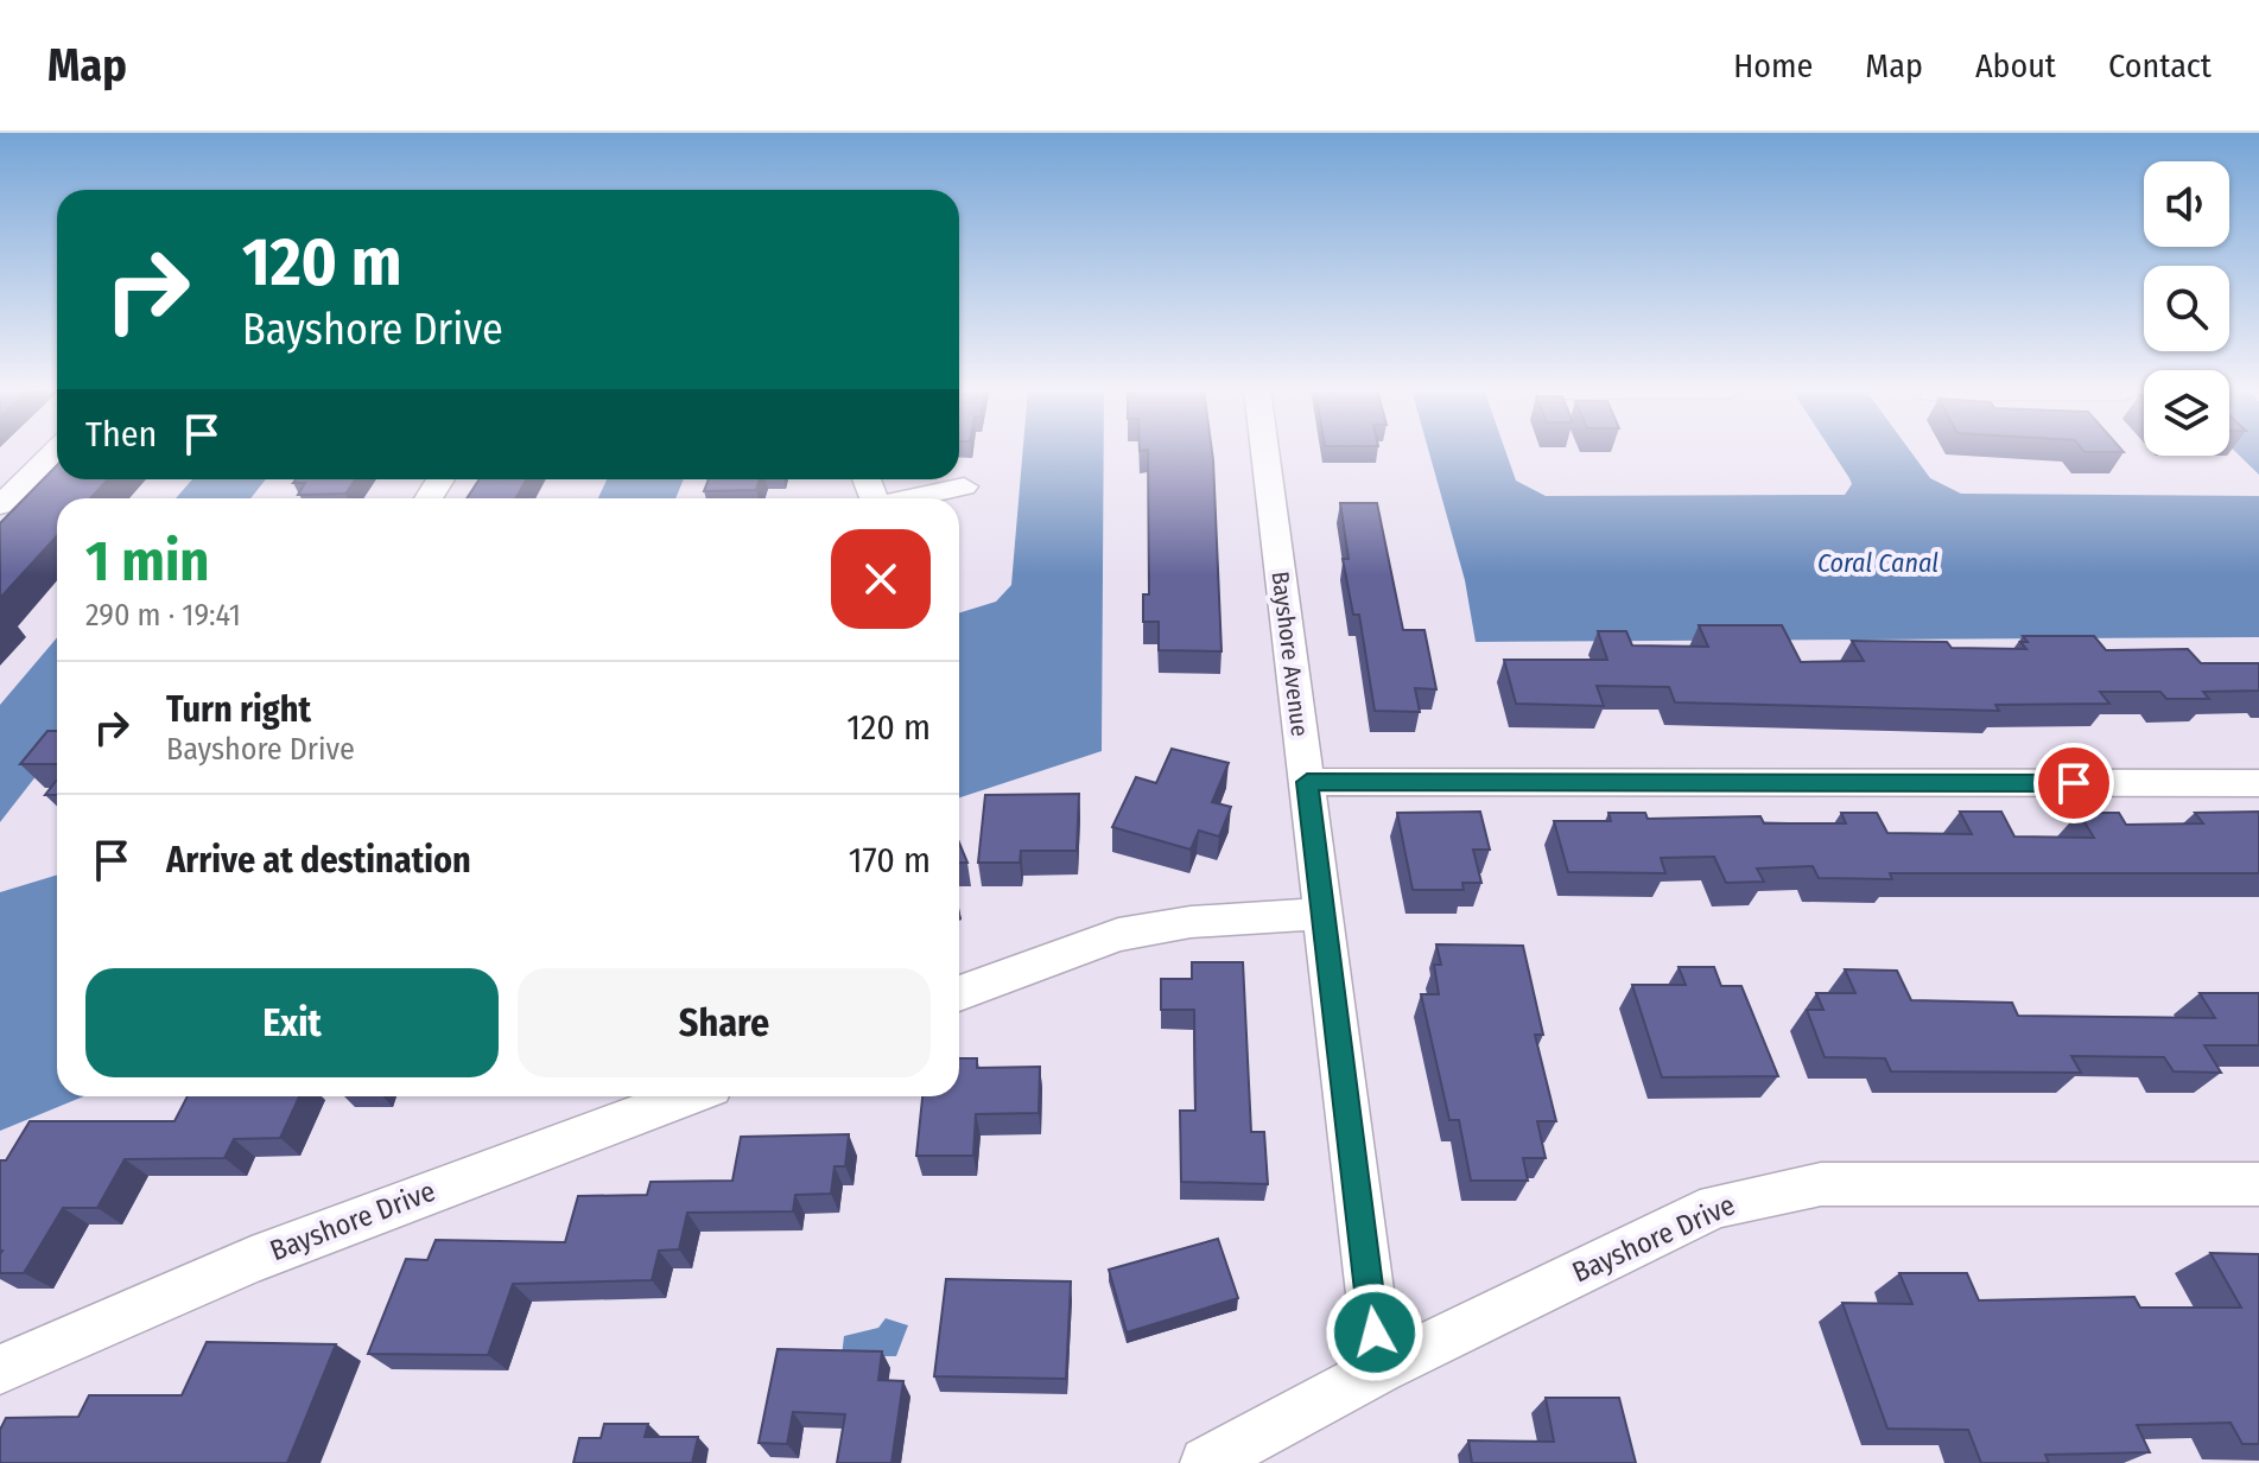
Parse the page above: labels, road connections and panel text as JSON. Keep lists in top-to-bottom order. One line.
{"streets":{"street":["Bayshore Avenue","Bayshore Drive"]},"crossings":[["Bayshore Avenue","Bayshore Drive"]],"water":["Coral Canal"],"page":{"header":"Map","nav":["Home","Map","About","Contact"],"turn":["120 m","Bayshore Drive"],"then":"Then","heading":["1 min","290 m · 19:41"],"list":[{"name":"Turn right","note":"Bayshore Drive","value":"120 m"},{"name":"Arrive at destination","value":"170 m"}],"buttons":["Exit","Share"]}}
